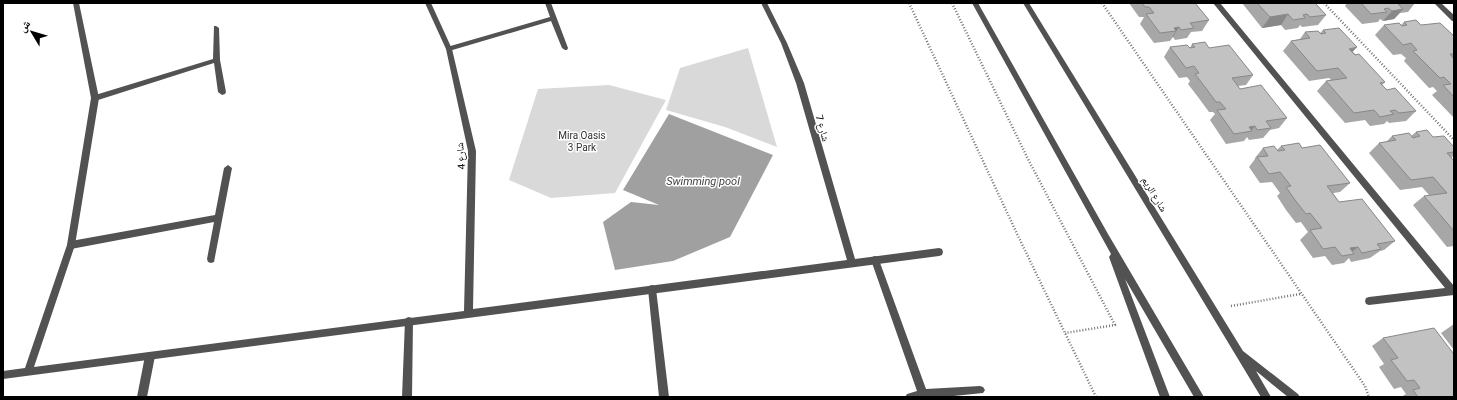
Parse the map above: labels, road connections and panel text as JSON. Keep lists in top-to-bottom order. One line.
{"streets":{"street":["شارع 7","شارع 4","شارع الريم"]},"water":["Swimming pool"],"parks":["Mira Oasis 3 Park"],"north":"top left"}
